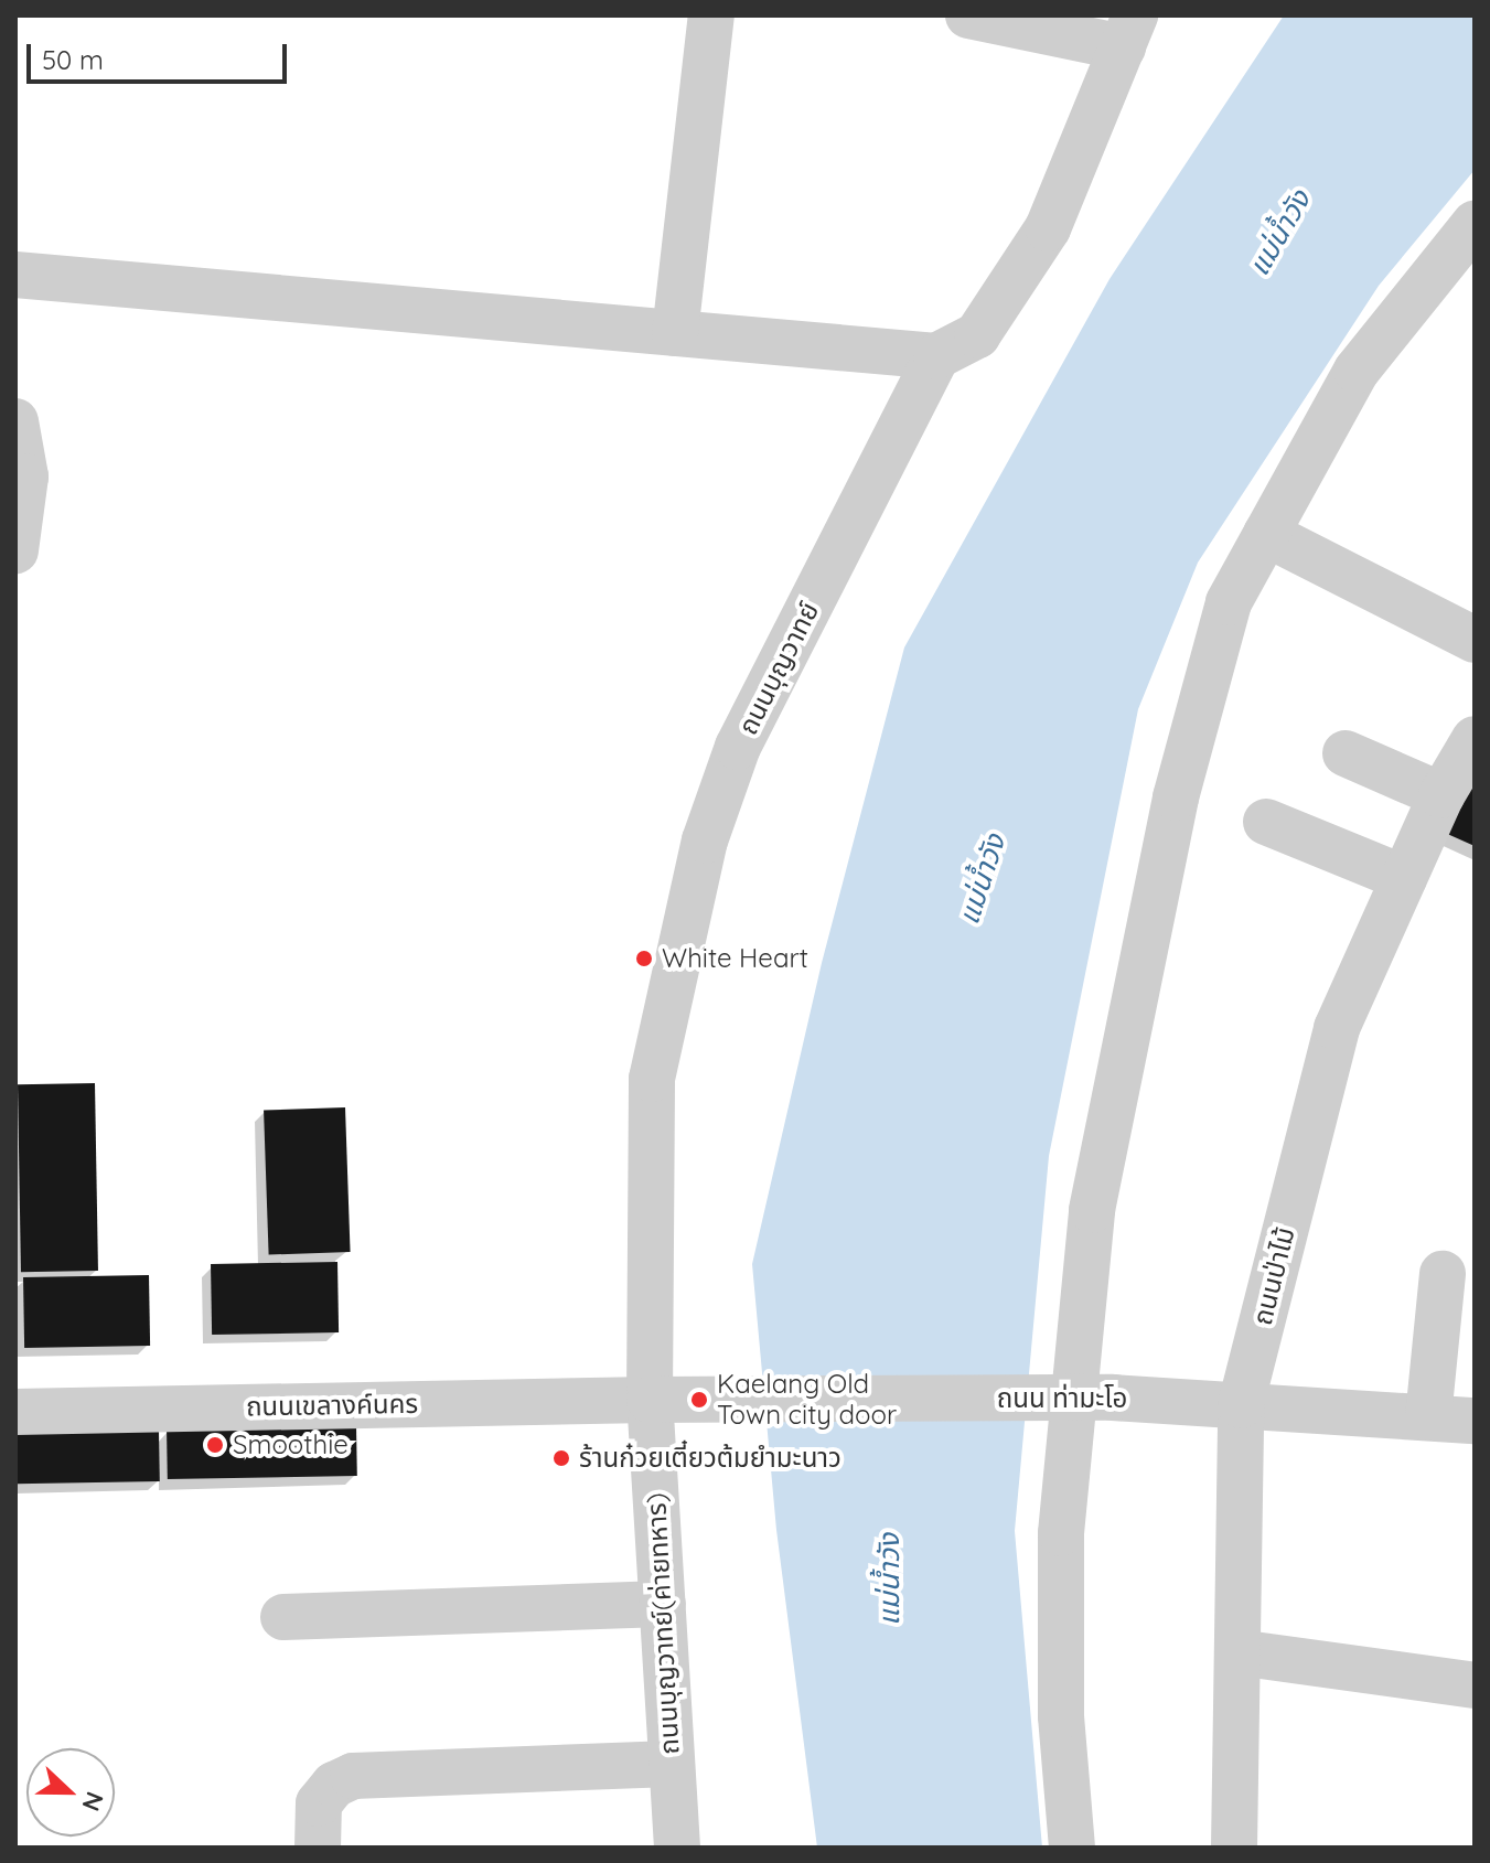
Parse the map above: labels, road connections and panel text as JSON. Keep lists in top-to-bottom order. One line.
{"streets":{"street":["ถนนบุญวาทย์","ถนนป่าไม้","ถนน ท่ามะโอ","ถนนเขลางค์นคร","ถนนบุญวาทย์(ค่ายทหาร)"]},"crossings":[["ถนนบุญวาทย์","ถนน ท่ามะโอ"],["ถนนบุญวาทย์","ถนนเขลางค์นคร"],["ถนนบุญวาทย์","ถนนบุญวาทย์(ค่ายทหาร)"],["ถนนป่าไม้","ถนน ท่ามะโอ"],["ถนน ท่ามะโอ","ถนนเขลางค์นคร"],["ถนน ท่ามะโอ","ถนนบุญวาทย์(ค่ายทหาร)"],["ถนนเขลางค์นคร","ถนนบุญวาทย์(ค่ายทหาร)"]],"water":["แม่น้ำวัง"],"places":["White Heart","Kaelang Old Town city door","Smoothie","ร้านก๋วยเตี๋ยวต้มยำมะนาว"],"scale_bar":"50 m","north":"right"}
